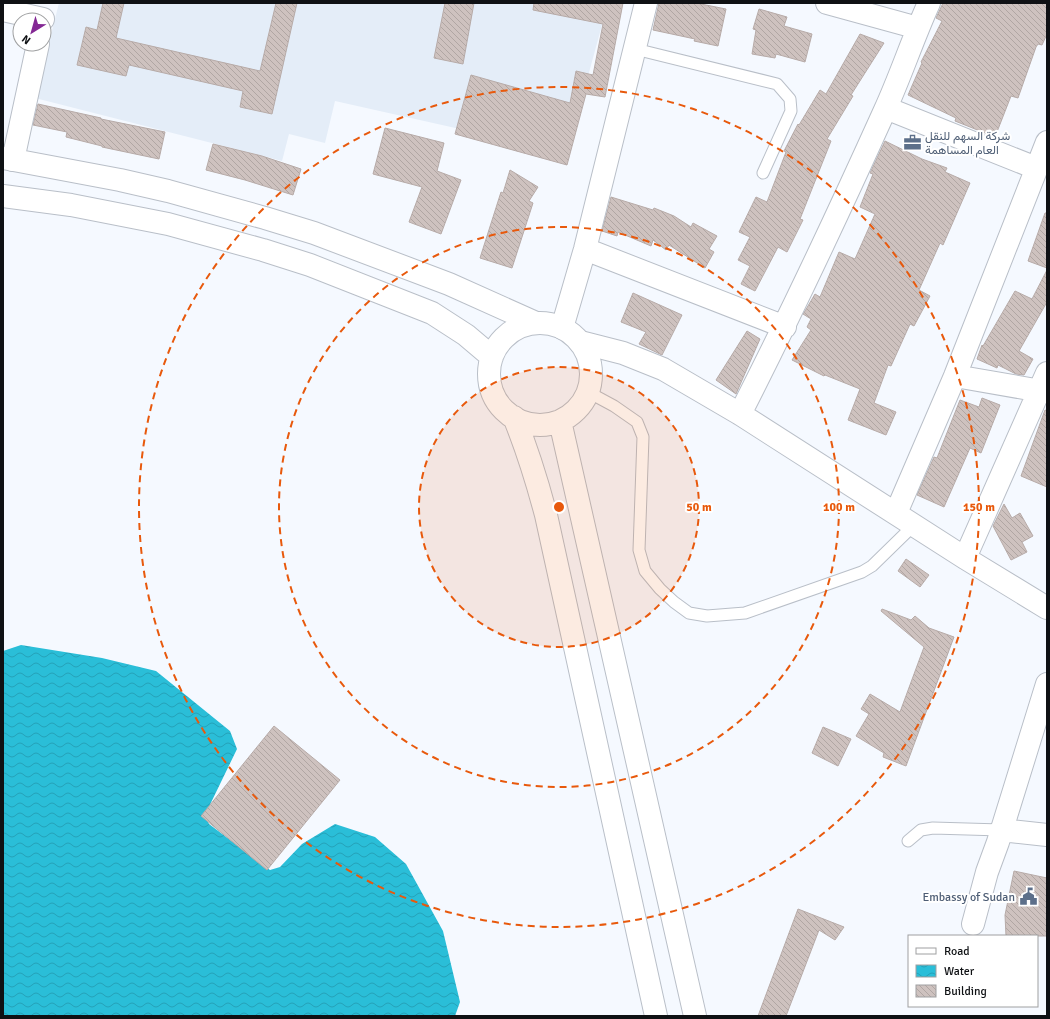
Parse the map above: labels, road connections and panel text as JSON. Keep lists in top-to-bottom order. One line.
{"places":{"office":["شركة السهم للنقل العام المساهمة"],"public building":["Embassy of Sudan"]},"legend":["Road","Water","Building"],"north":"bottom left","rings":["50 m","100 m","150 m"]}
